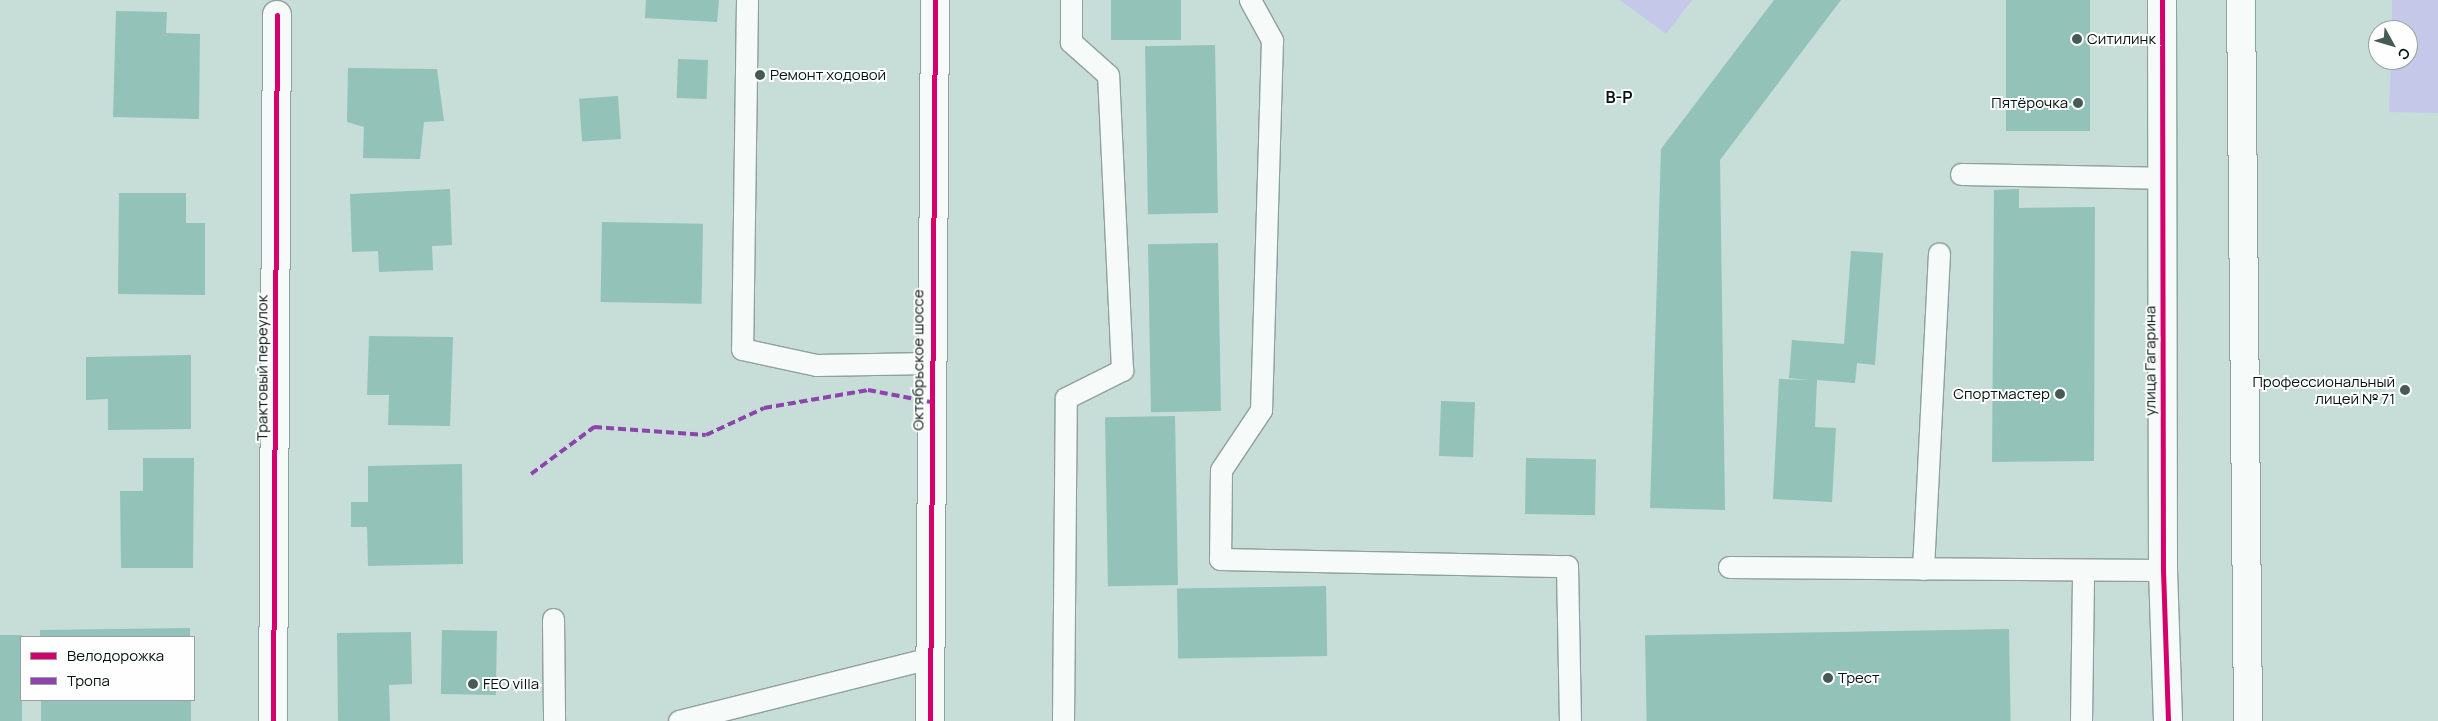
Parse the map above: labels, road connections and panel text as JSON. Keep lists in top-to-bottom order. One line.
{"streets":{"street":["Октябрьское шоссе","улица Гагарина","Трактовый переулок"]},"districts":["В-Р"],"places":["Ситилинк","Ремонт ходовой","Пятёрочка","Профессиональный лицей № 71","Спортмастер","Трест","FEO villa"],"legend":["Велодорожка","Тропа"],"north":"bottom right"}
